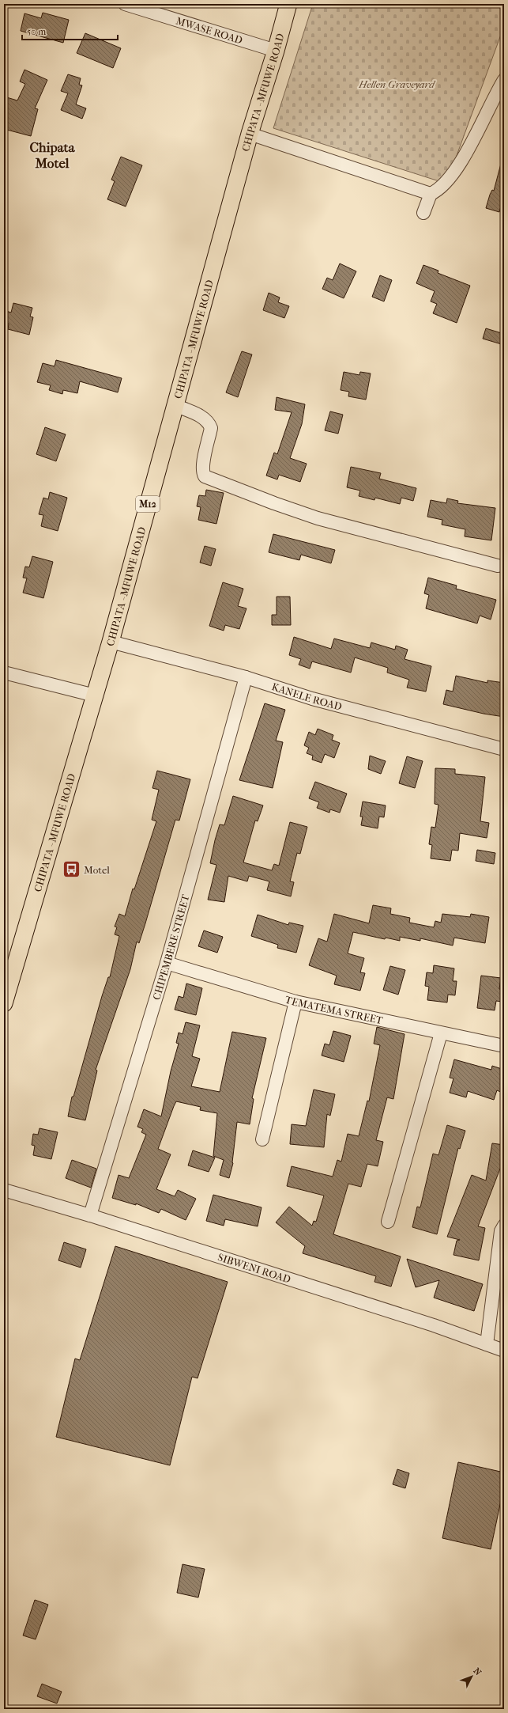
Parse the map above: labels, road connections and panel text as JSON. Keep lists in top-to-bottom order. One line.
{"streets":{"main road":["CHIPATA - MFUWE ROAD","M12"],"street":["MWASE ROAD","KANELE ROAD","CHIPEMBERE STREET","TEMATEMA STREET","SIBWENI ROAD"]},"crossings":[["MWASE ROAD","CHIPATA - MFUWE ROAD"],["CHIPATA - MFUWE ROAD","KANELE ROAD"],["KANELE ROAD","CHIPEMBERE STREET"],["CHIPEMBERE STREET","TEMATEMA STREET"],["CHIPEMBERE STREET","SIBWENI ROAD"]],"districts":["Chipata Motel"],"parks":["Hellen Graveyard"],"places":{"bus stop":["Motel"]},"scale_bar":"50 m","north":"top right"}
